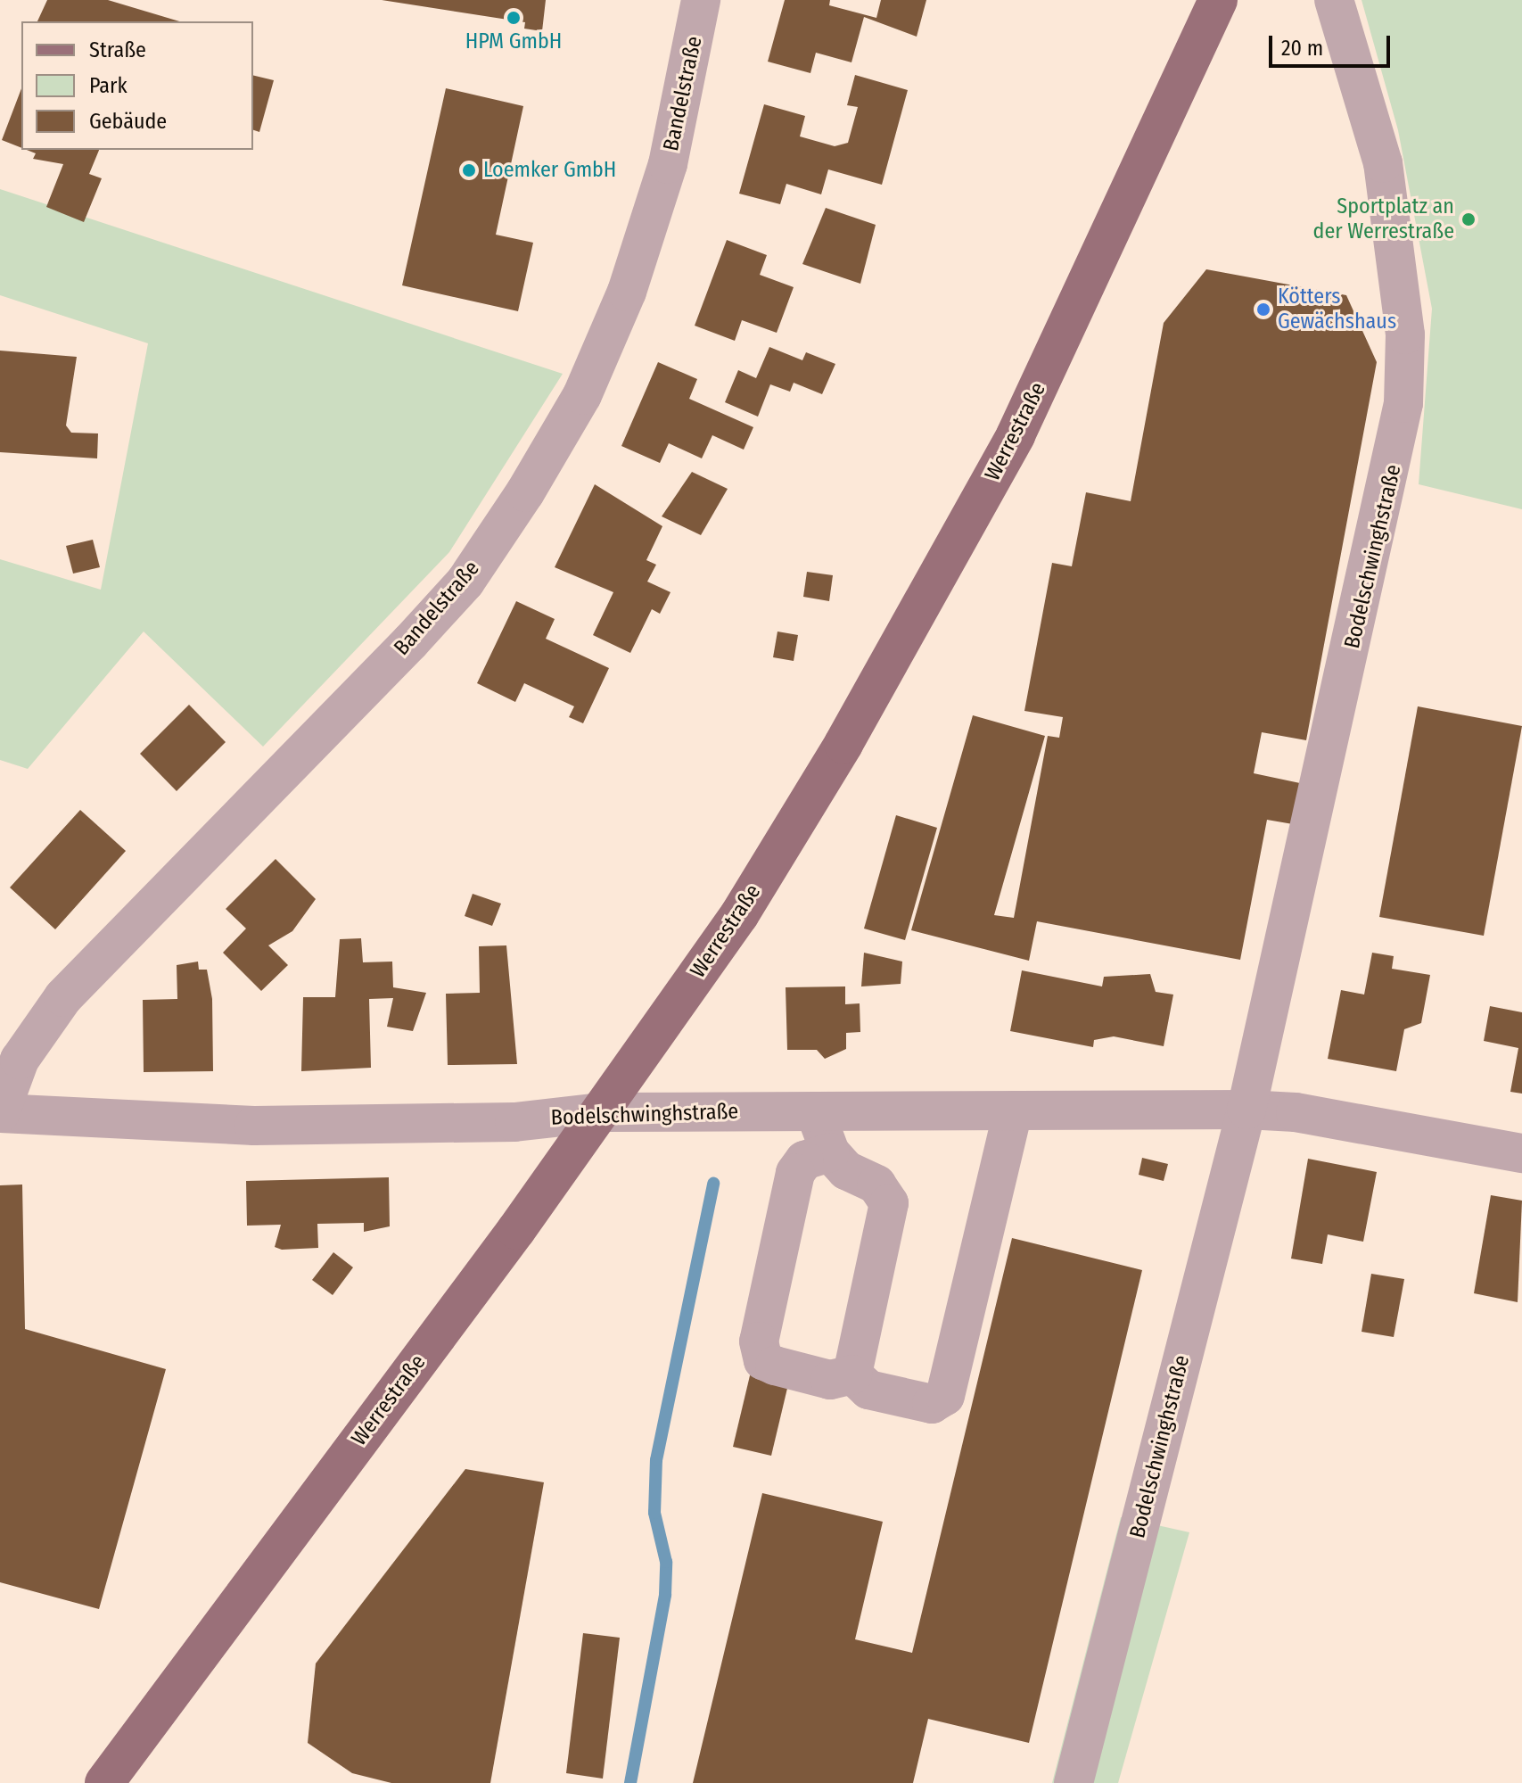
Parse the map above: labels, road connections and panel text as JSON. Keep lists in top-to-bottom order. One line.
{"streets":{"main road":["Werrestraße"],"street":["Bandelstraße","Bodelschwinghstraße"]},"crossings":[["Bandelstraße","Bodelschwinghstraße"],["Werrestraße","Bodelschwinghstraße"]],"places":["HPM GmbH","Loemker GmbH","Sportplatz an der Werrestraße","Kötters Gewächshaus"],"legend":["Straße","Park","Gebäude"],"scale_bar":"20 m"}
